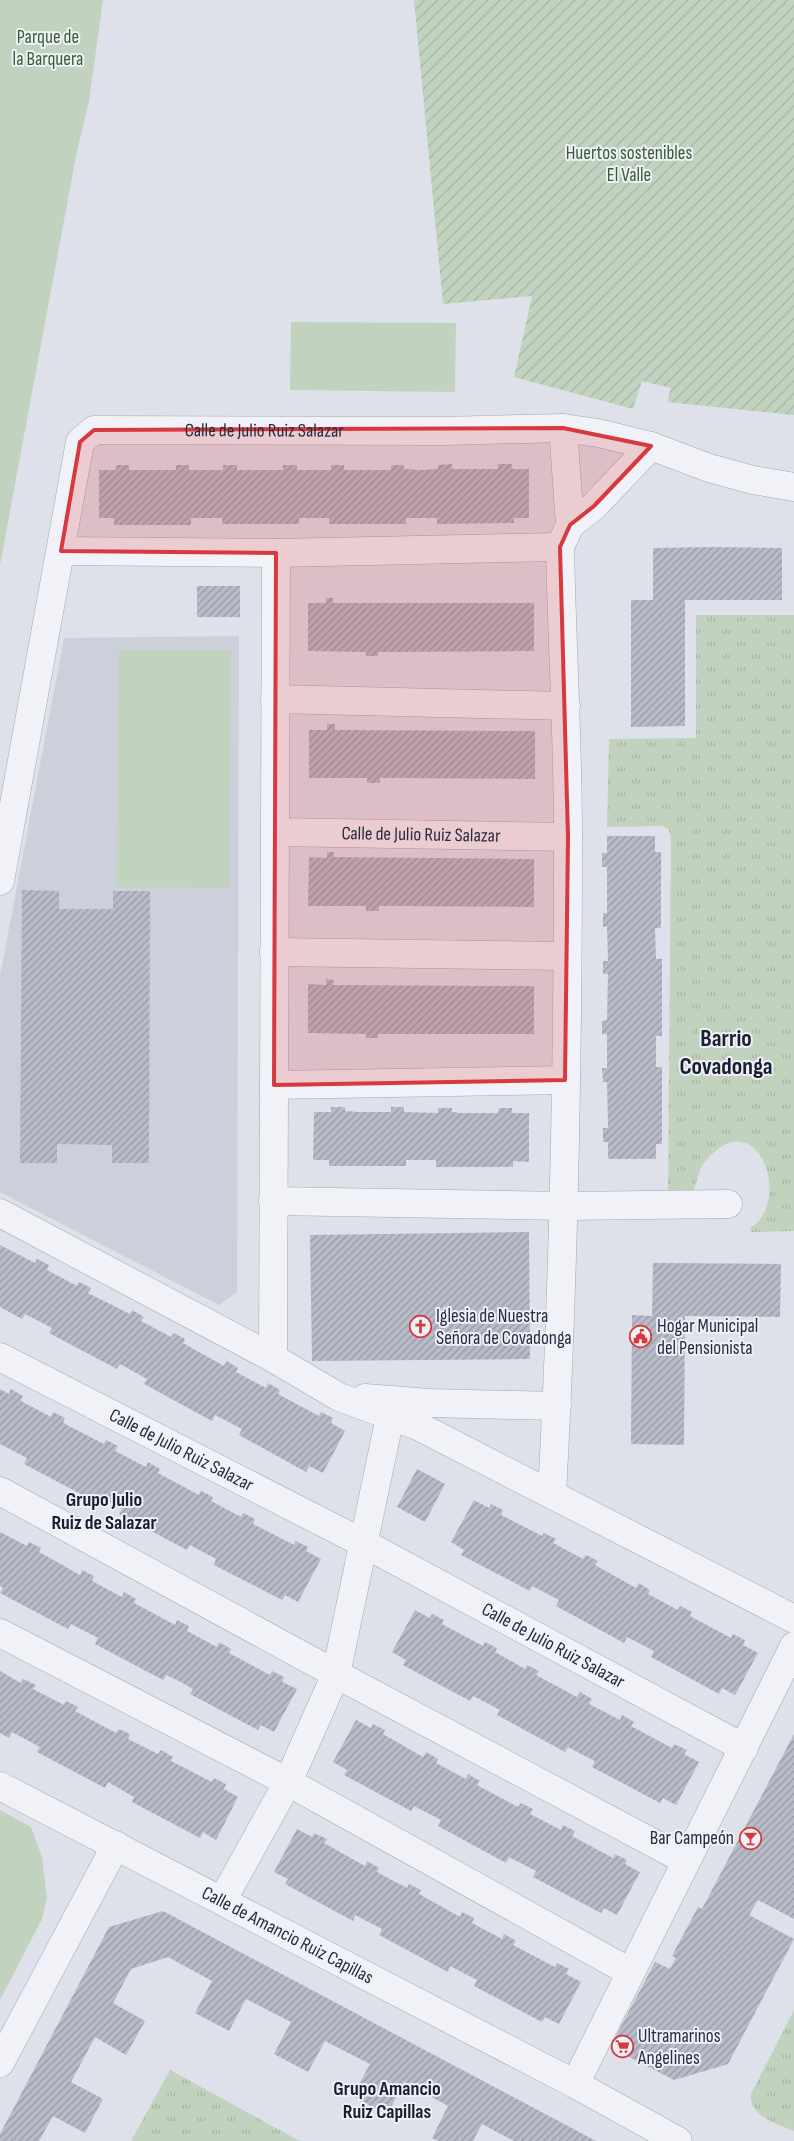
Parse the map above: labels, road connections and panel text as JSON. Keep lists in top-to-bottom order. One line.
{"streets":{"street":["Calle de Julio Ruiz Salazar","Calle de Amancio Ruiz Capillas"]},"districts":["Barrio Covadonga","Grupo Julio Ruiz de Salazar","Grupo Amancio Ruiz Capillas"],"parks":["Parque de la Barquera","Huertos sostenibles El Valle"],"places":{"church":["Iglesia de Nuestra Señora de Covadonga"],"public building":["Hogar Municipal del Pensionista"],"bar":["Bar Campeón"],"supermarket":["Ultramarinos Angelines"]}}
